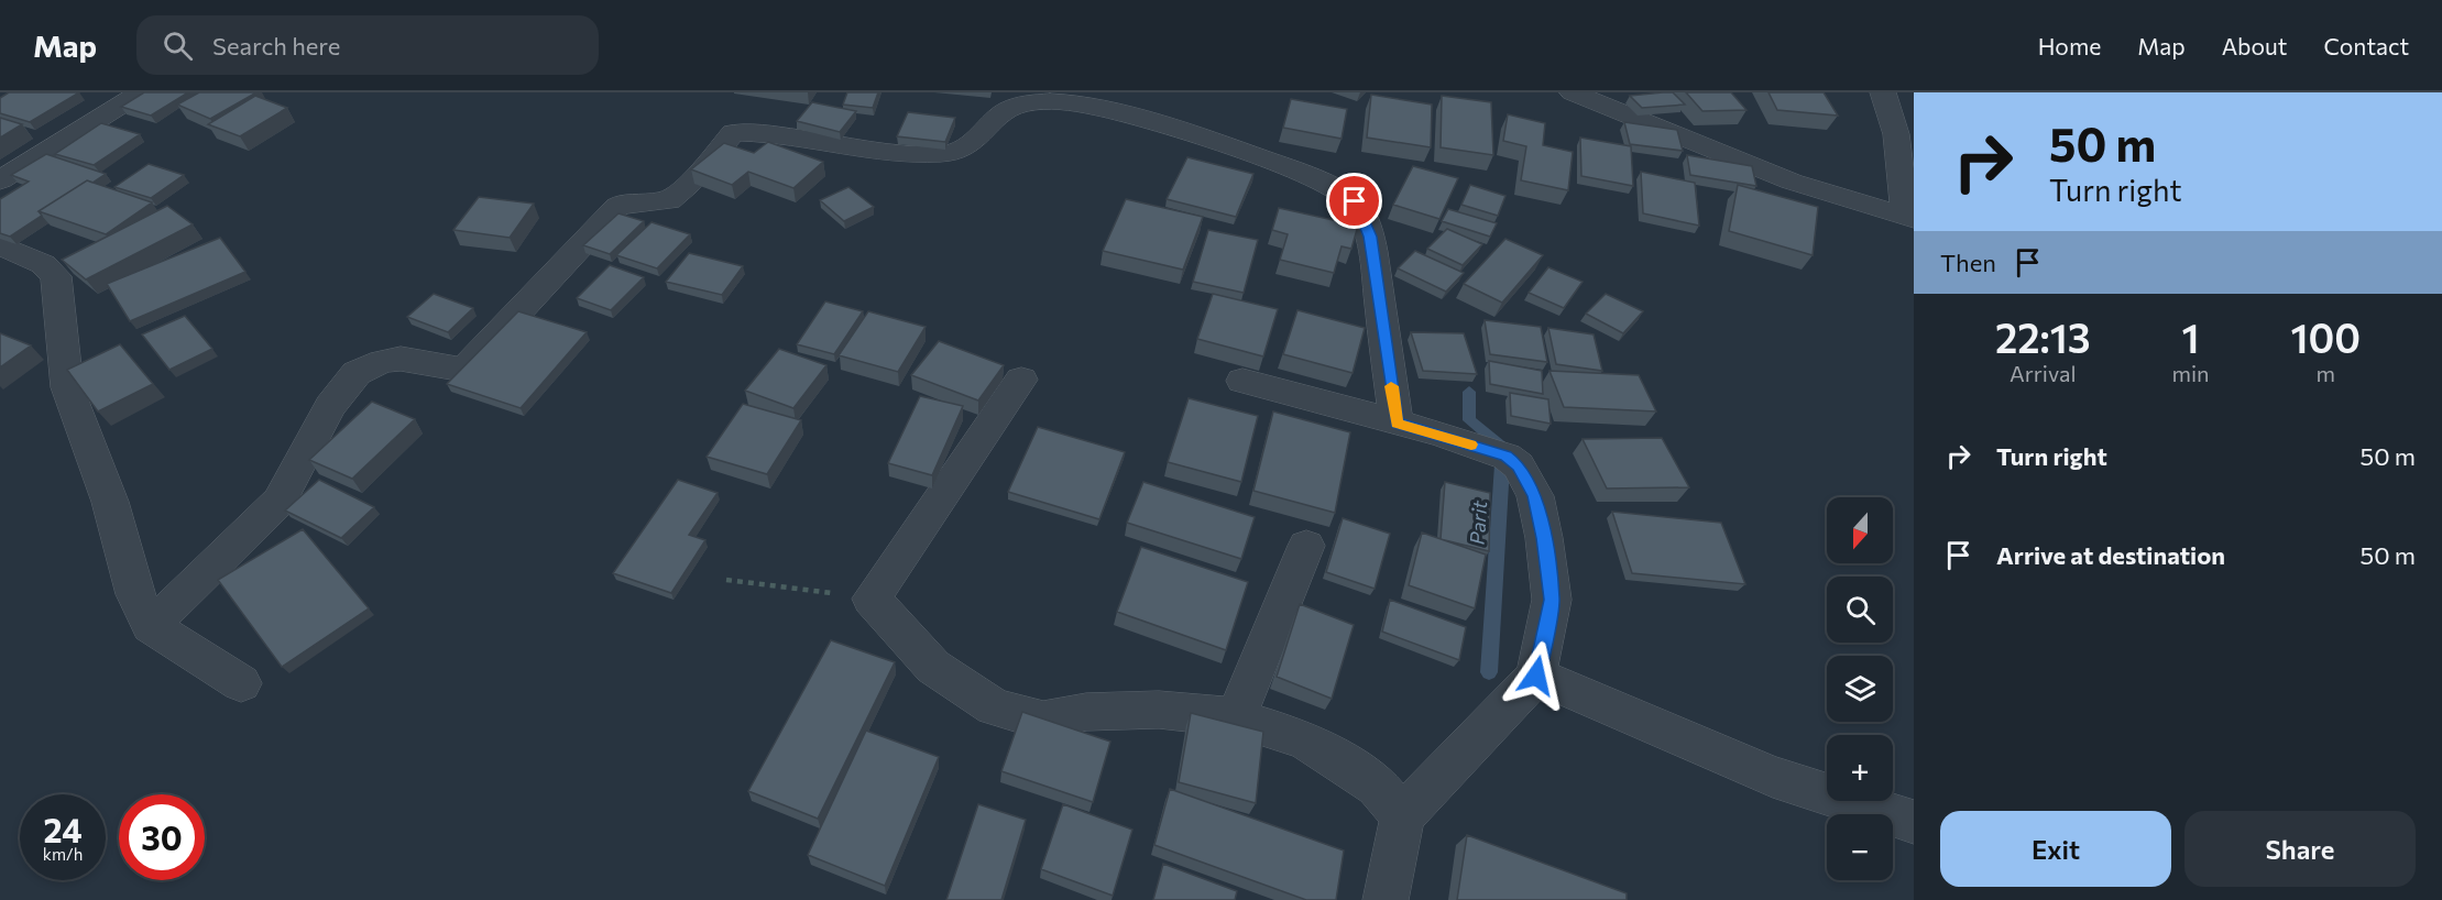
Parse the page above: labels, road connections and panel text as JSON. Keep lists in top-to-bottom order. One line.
{"water":["Parit"],"north":"bottom","page":{"header":"Map","search":"Search here","nav":["Home","Map","About","Contact"],"turn":["50 m","Turn right"],"then":"Then","eta":["22:13","Arrival","1","min","100","m"],"list":[{"name":"Turn right","value":"50 m"},{"name":"Arrive at destination","value":"50 m"}],"map_buttons":["+","−"],"speed":"24 km/h","limit":"30","buttons":["Exit","Share"]}}
